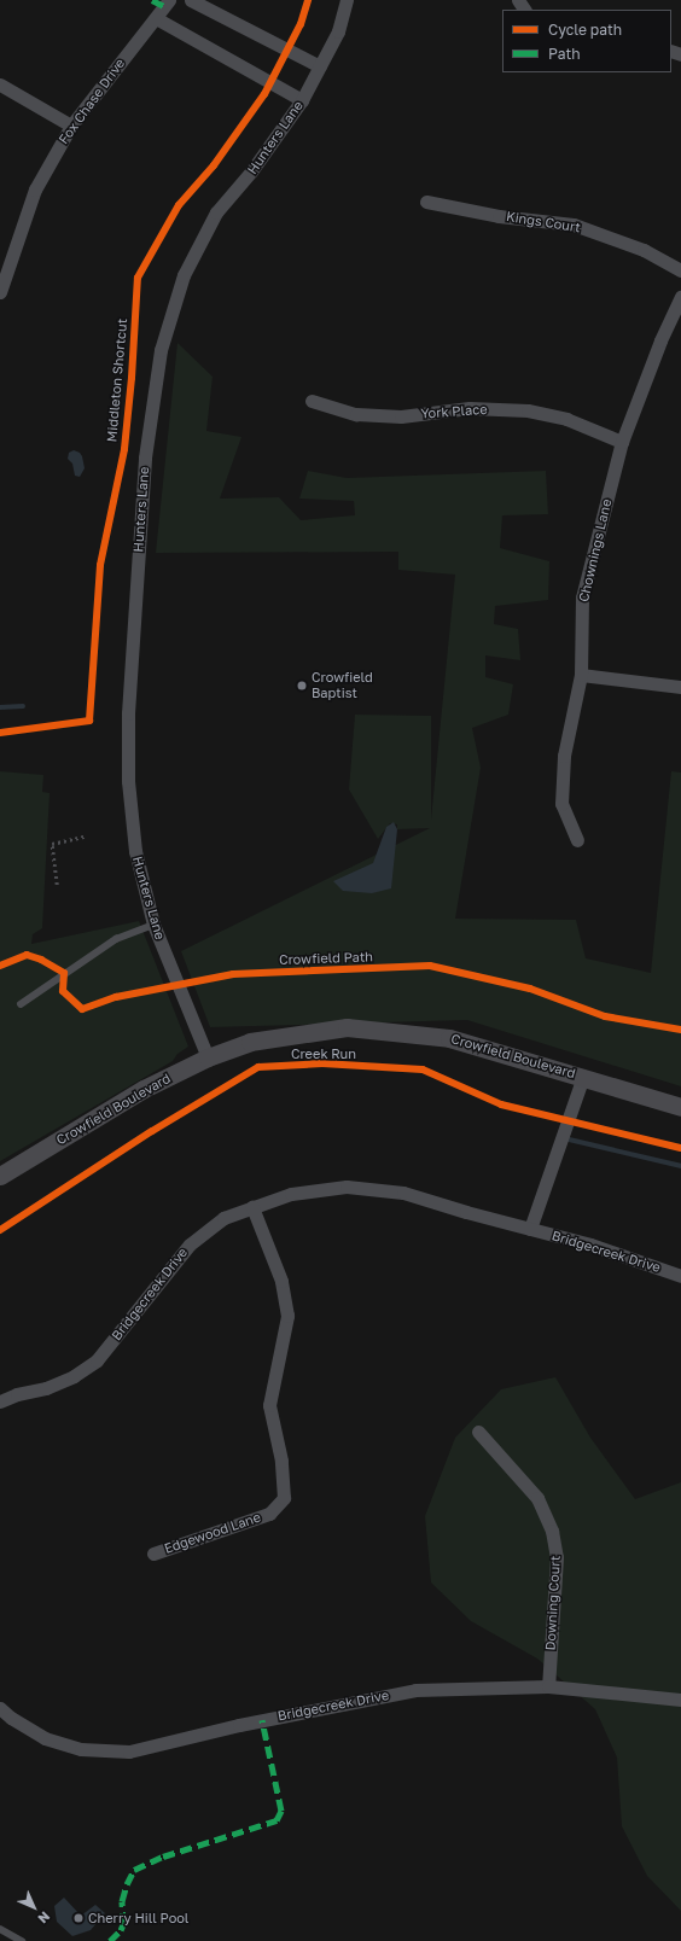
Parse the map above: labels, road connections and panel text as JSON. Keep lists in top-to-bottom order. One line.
{"streets":{"main road":["Crowfield Boulevard"],"street":["Fox Chase Drive","Hunters Lane","Kings Court","York Place","Chownings Lane","Bridgecreek Drive","Edgewood Lane","Downing Court"],"cycle path":["Middleton Shortcut","Crowfield Path","Creek Run"]},"crossings":[["Hunters Lane","Crowfield Boulevard"],["York Place","Chownings Lane"],["Bridgecreek Drive","Edgewood Lane"],["Bridgecreek Drive","Downing Court"]],"places":["Crowfield Baptist","Cherry Hill Pool"],"legend":["Cycle path","Path"],"north":"bottom right"}
